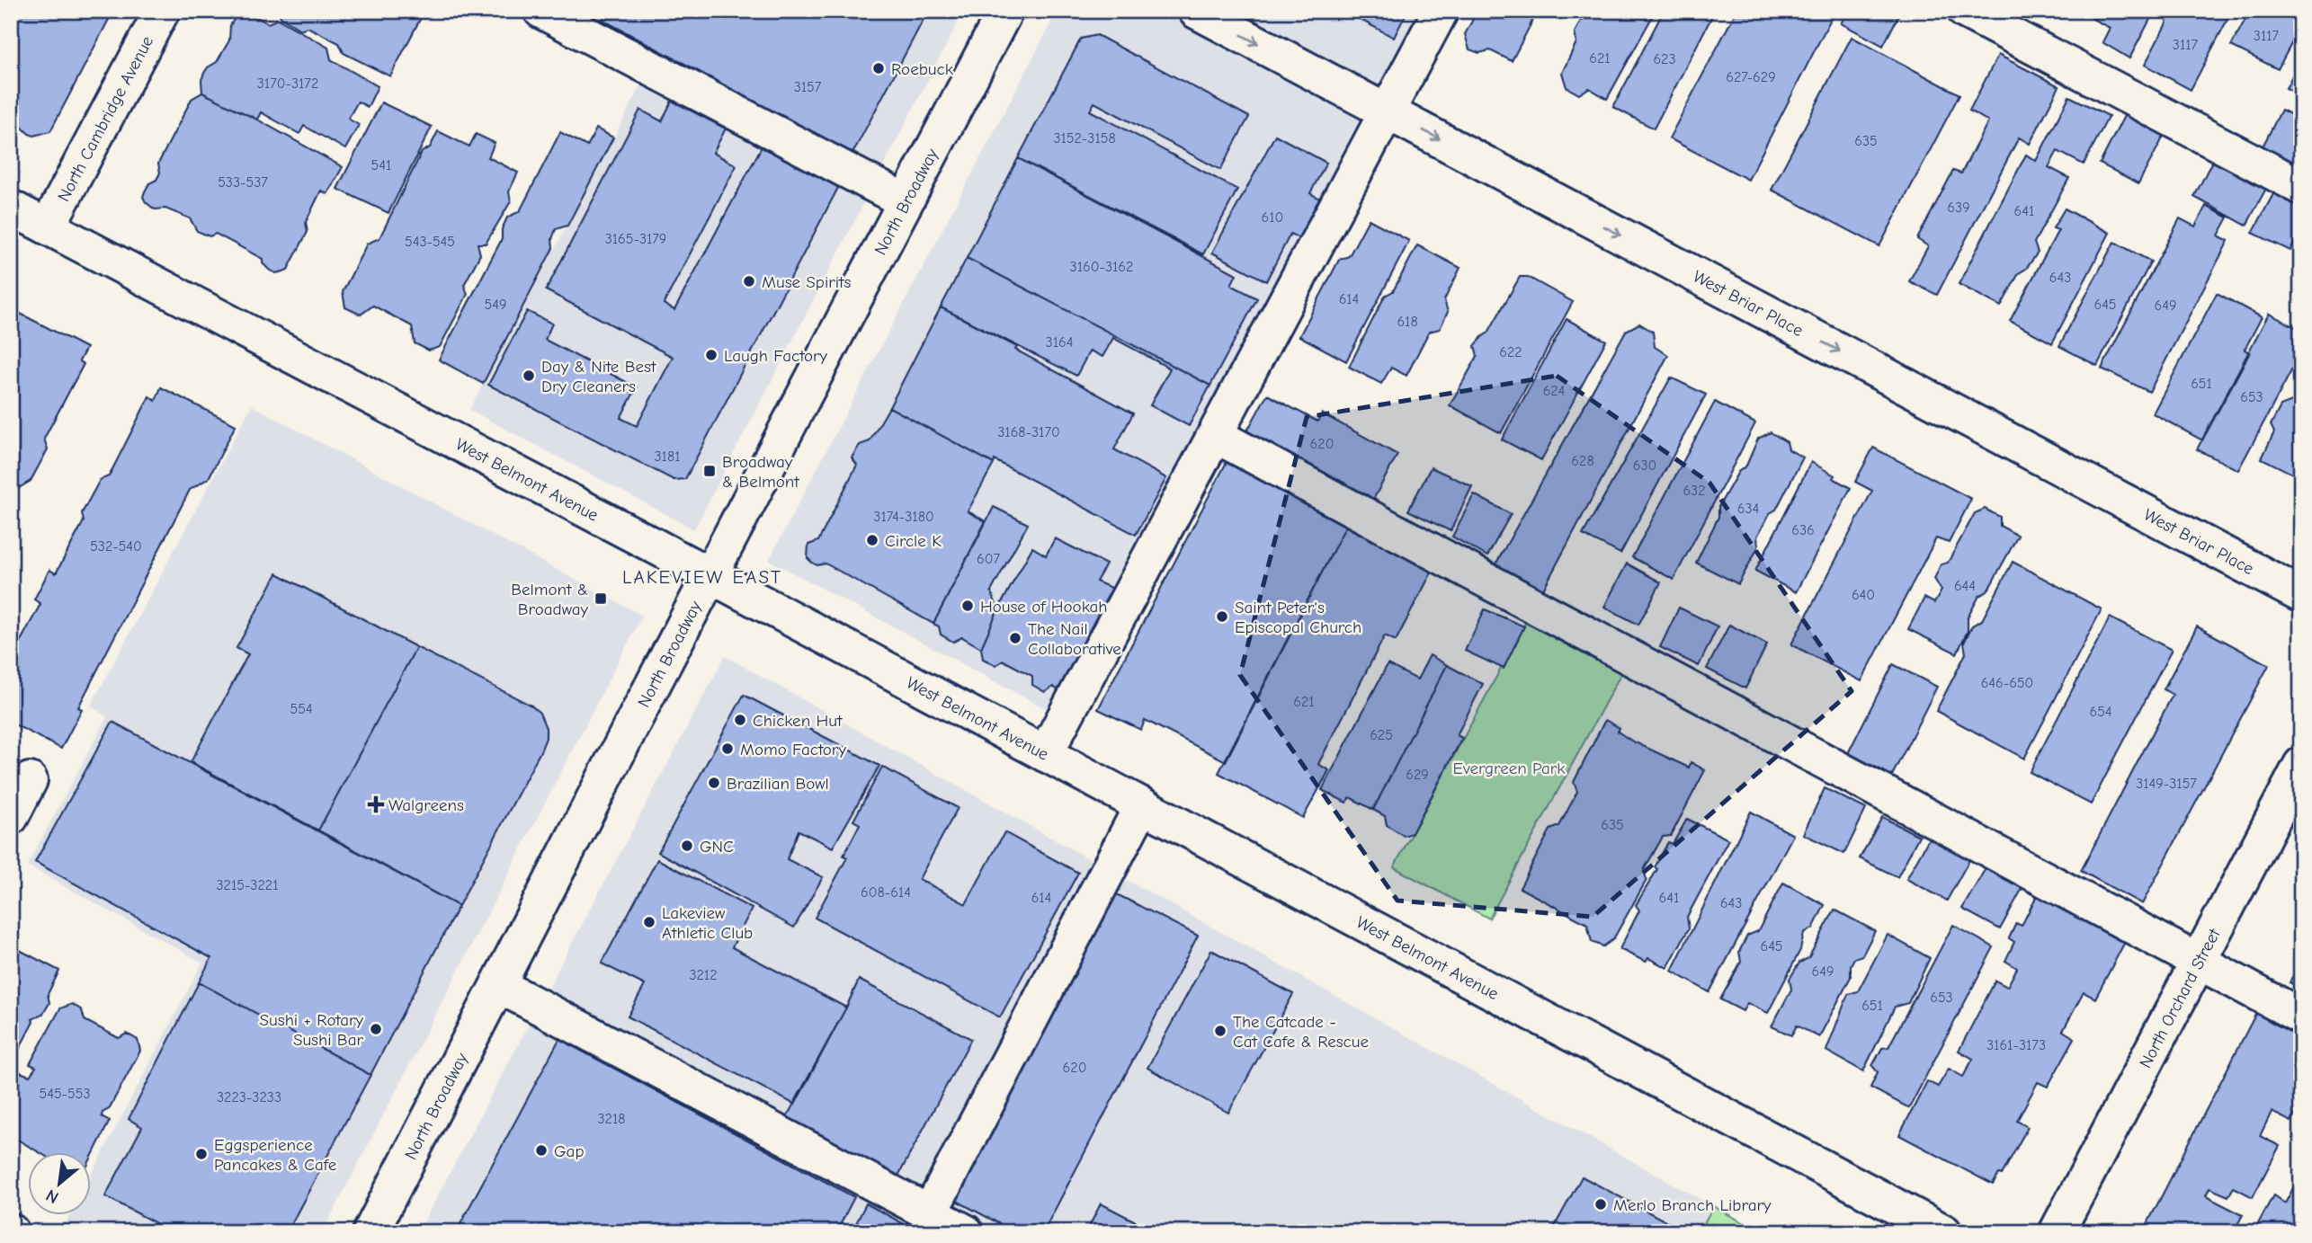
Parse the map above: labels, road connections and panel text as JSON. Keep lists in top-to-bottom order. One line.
{"streets":{"main road":["North Cambridge Avenue","North Broadway","West Briar Place","West Belmont Avenue","North Orchard Street"]},"crossings":[["North Cambridge Avenue","West Belmont Avenue"],["North Broadway","West Belmont Avenue"]],"one_way":["West Briar Place"],"districts":["LAKEVIEW EAST"],"parks":["Evergreen Park"],"places":{"other":["Roebuck","Muse Spirits","Laugh Factory","Day & Nite Best Dry Cleaners","Circle K","House of Hookah","Saint Peter's Episcopal Church","The Nail Collaborative","Chicken Hut","Momo Factory","Brazilian Bowl","GNC","Lakeview Athletic Club","Sushi + Rotary Sushi Bar","The Catcade - Cat Cafe & Rescue","Gap","Eggsperience Pancakes & Cafe","Merlo Branch Library"],"transit":["Broadway & Belmont","Belmont & Broadway"],"health":["Walgreens"]},"house_numbers":["3117","3117","621","623","627-629","3170-3172","3157","3152-3158","635","541","533-537","639","641","610","3165-3179","543-545","3160-3162","643","614","549","645","649","618","3164","622","651","624","653","3168-3170","620","3181","628","630","632","634","3174-3180","636","532-540","607","644","640","646-650","621","554","654","625","629","3149-3157","635","3215-3221","608-614","614","641","643","645","649","3212","653","651","3161-3173","620","545-553","3223-3233","3218"],"north":"bottom left"}
